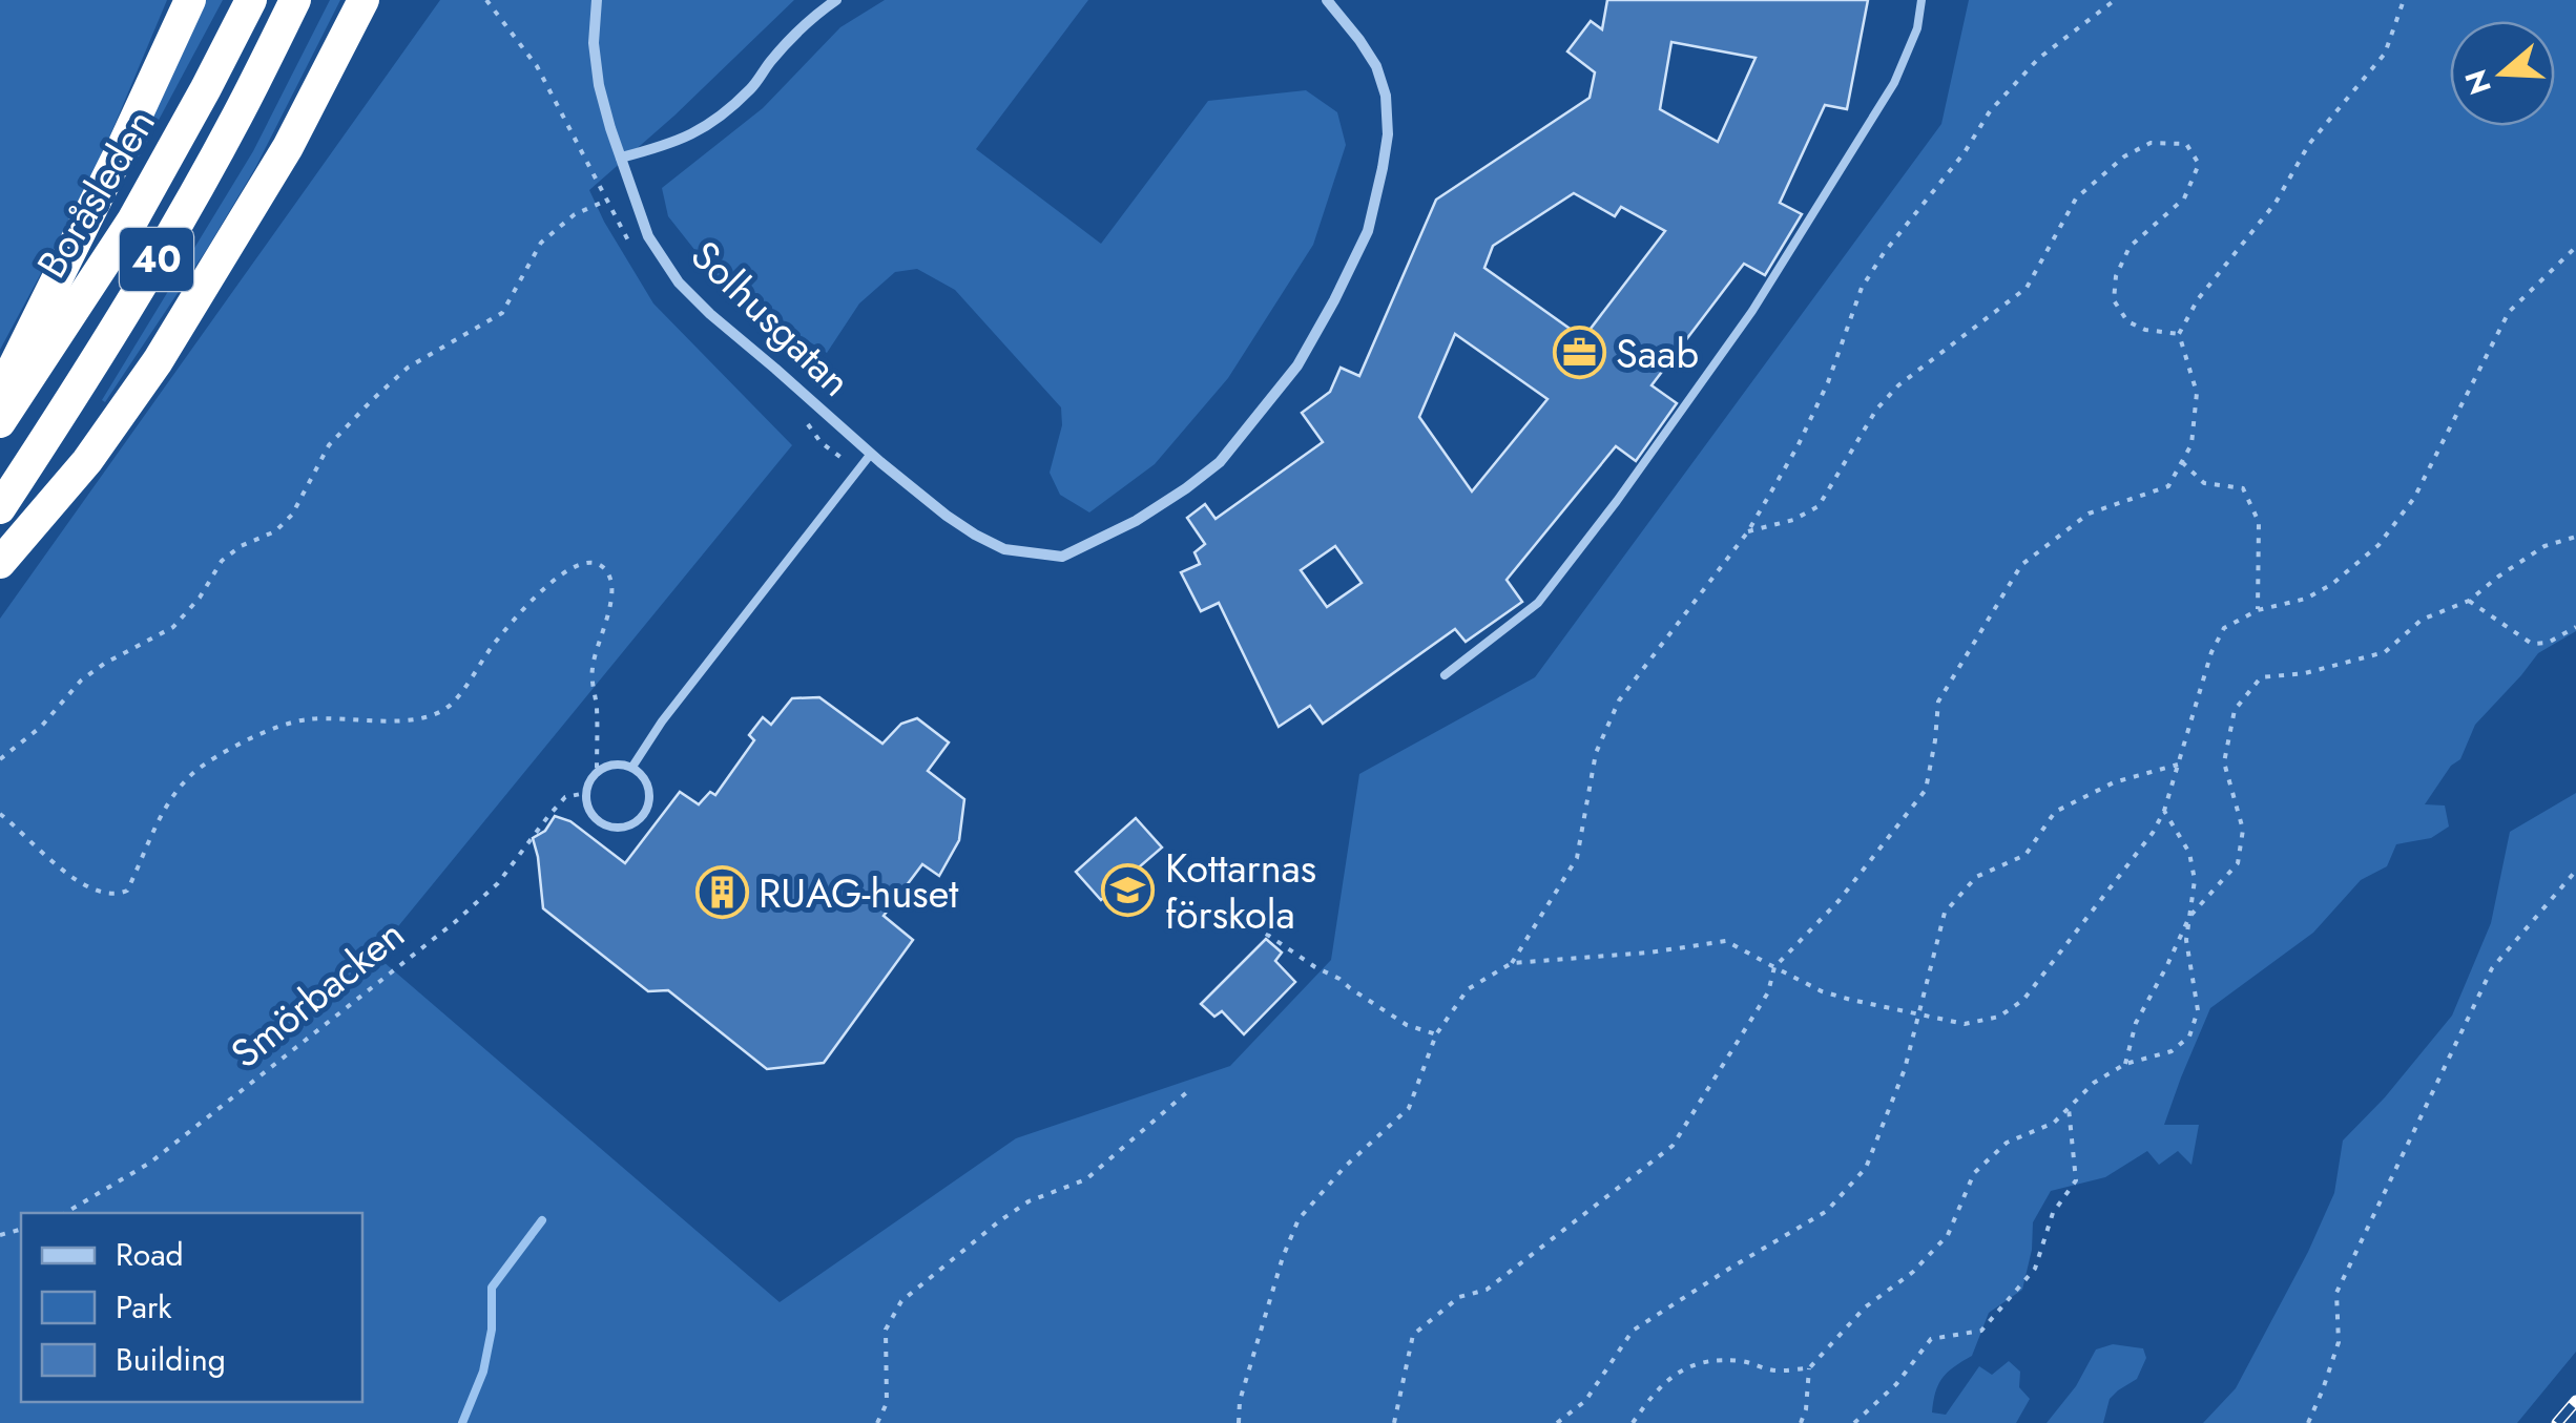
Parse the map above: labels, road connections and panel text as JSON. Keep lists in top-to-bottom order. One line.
{"streets":{"highway":["Boråsleden","40"],"street":["Solhusgatan"],"path":["Smörbacken"]},"places":{"office":["Saab"],"school or university":["Kottarnas förskola"],"building":["RUAG-huset"]},"legend":["Road","Park","Building"],"north":"left"}
